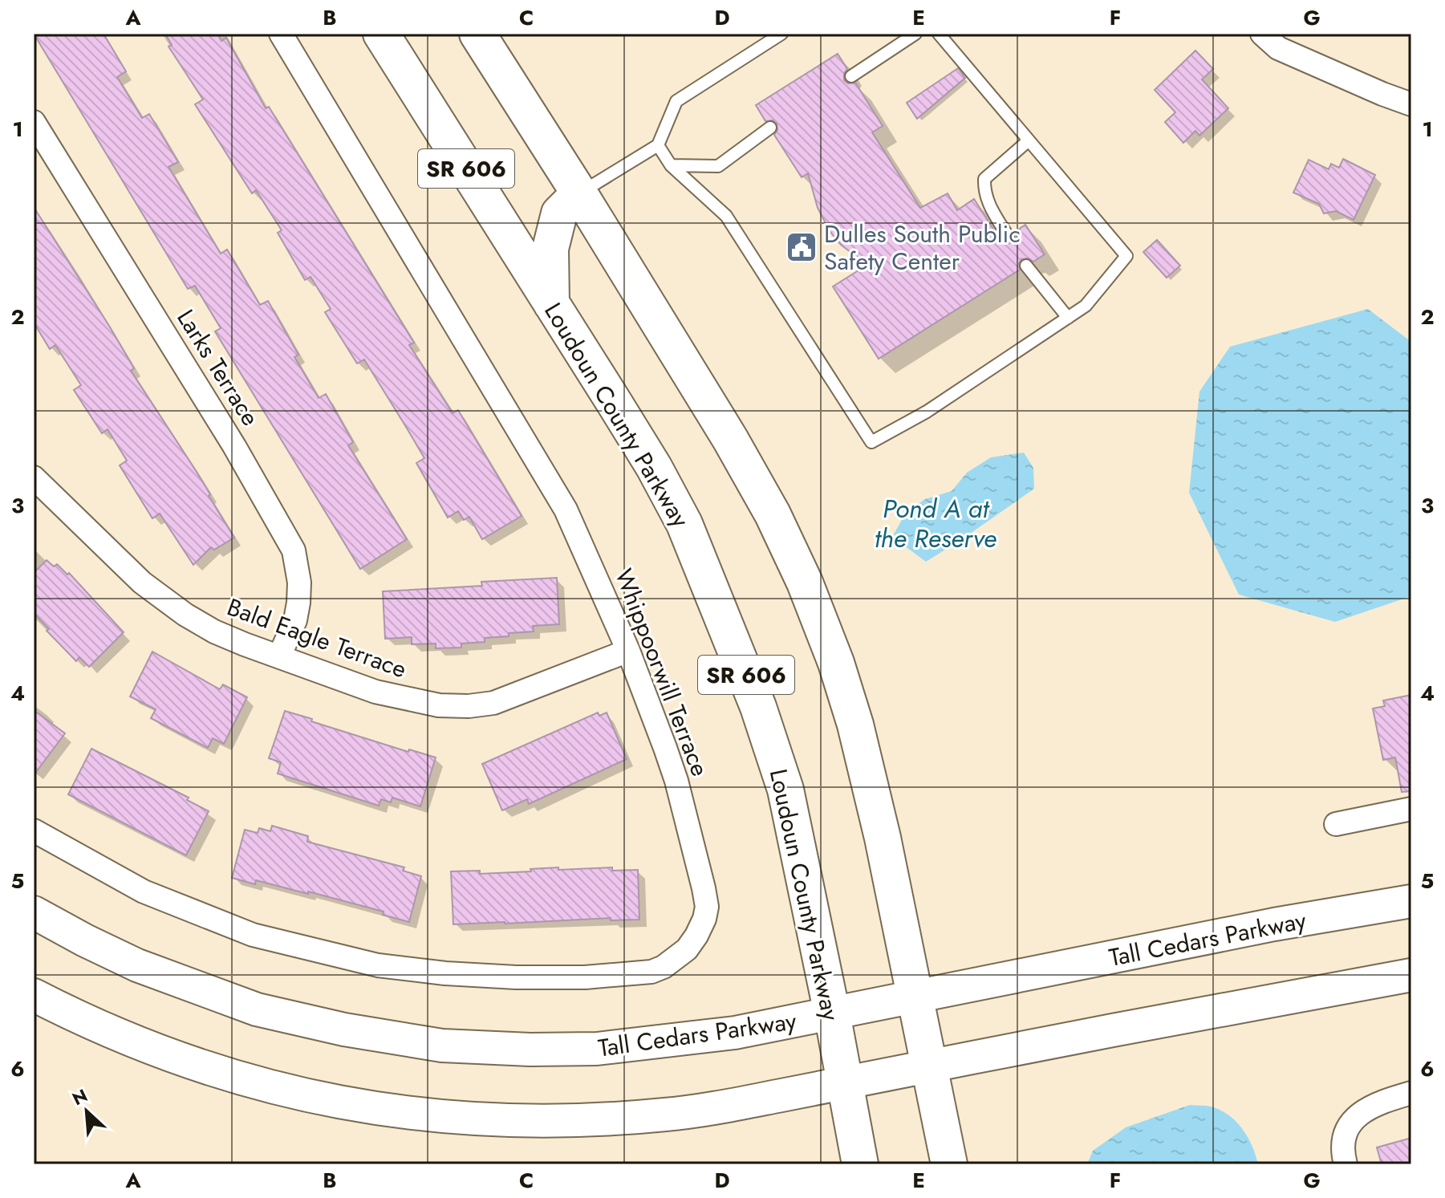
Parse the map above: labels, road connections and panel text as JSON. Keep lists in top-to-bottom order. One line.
{"streets":{"main road":["SR 606","Loudoun County Parkway","Tall Cedars Parkway"],"street":["Larks Terrace","Bald Eagle Terrace","Whippoorwill Terrace"]},"crossings":[["SR 606","Tall Cedars Parkway"],["Larks Terrace","Bald Eagle Terrace"],["Loudoun County Parkway","Tall Cedars Parkway"],["Bald Eagle Terrace","Whippoorwill Terrace"]],"water":["Pond A at the Reserve"],"places":{"public building":["Dulles South Public Safety Center"]},"north":"top left","grid":{"columns":["A","B","C","D","E","F","G"],"rows":["1","2","3","4","5","6"]}}
